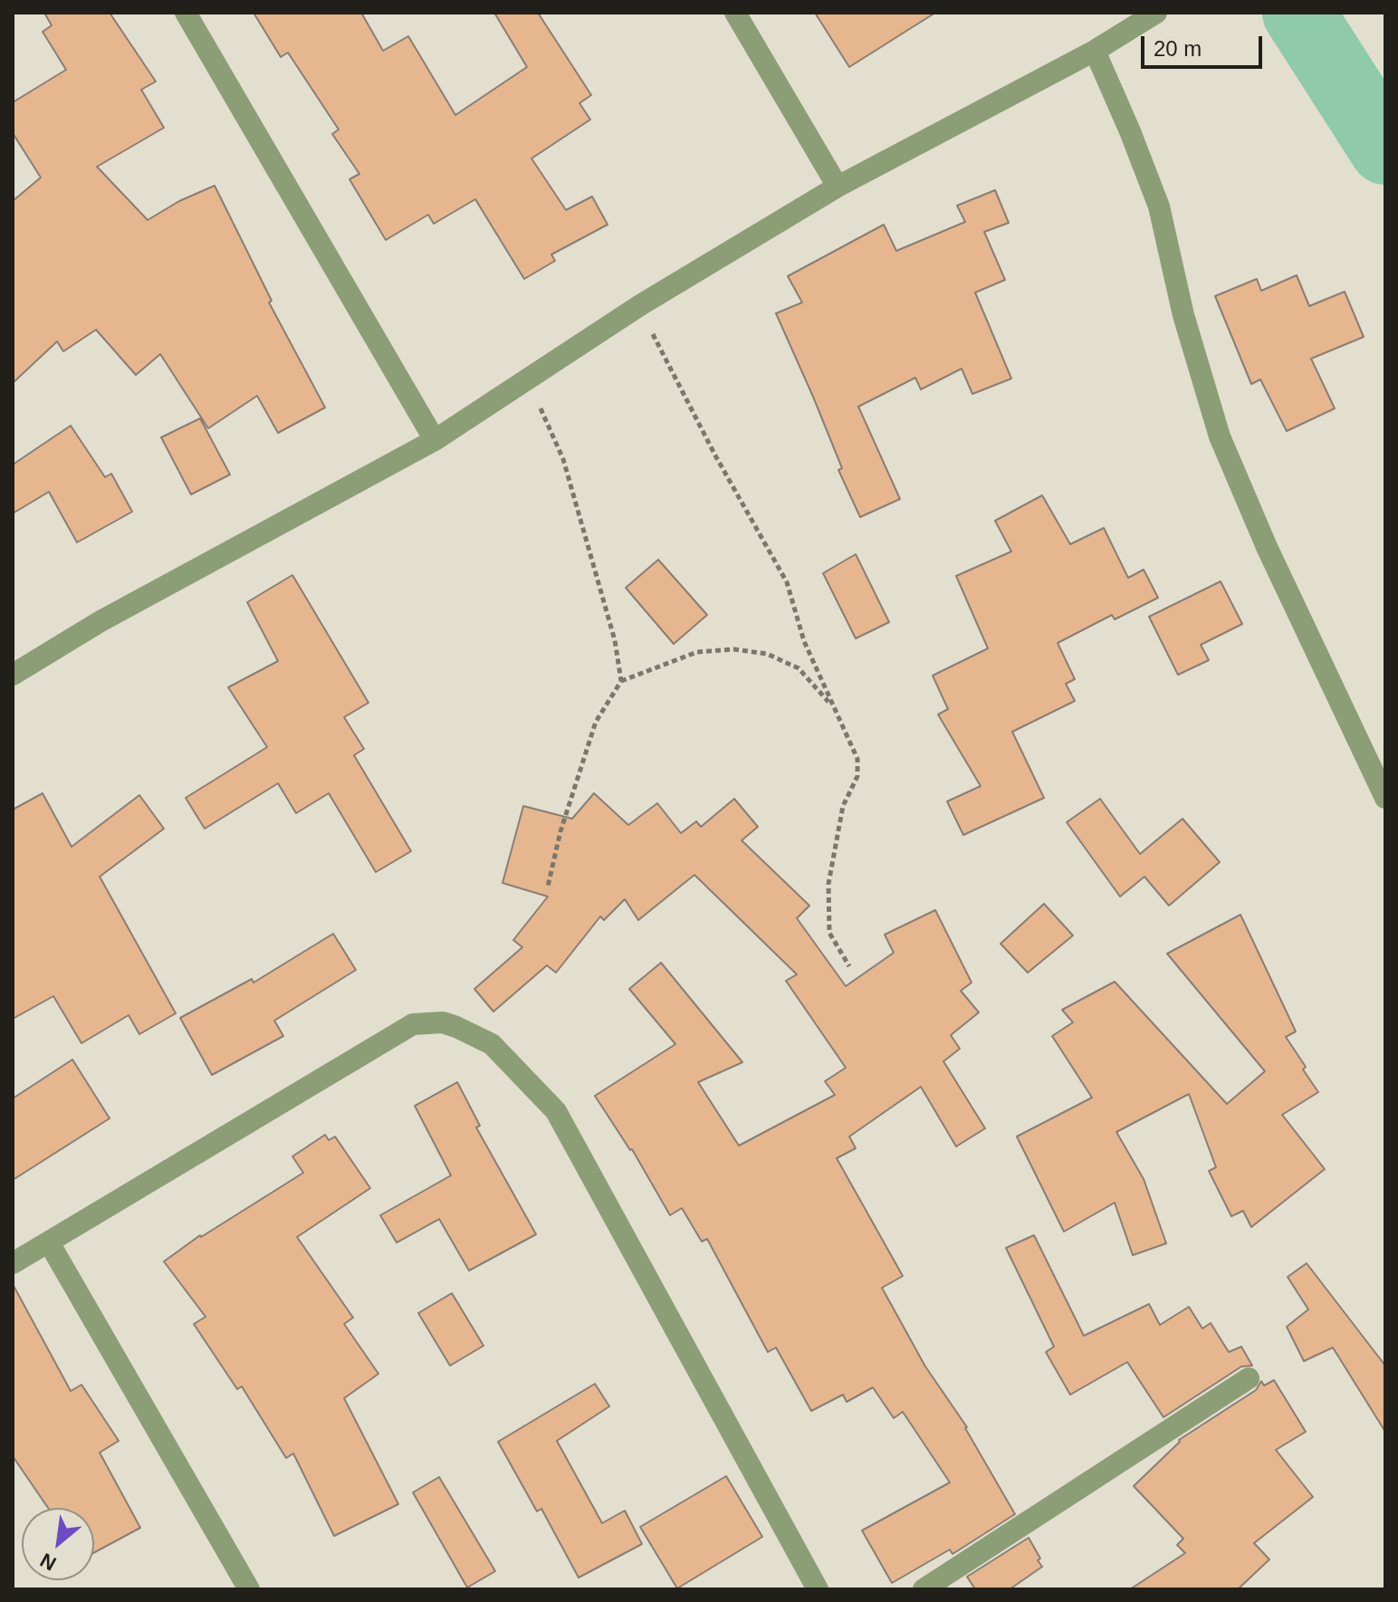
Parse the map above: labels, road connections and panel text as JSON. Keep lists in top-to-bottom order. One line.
{"scale_bar":"20 m","north":"bottom left"}
